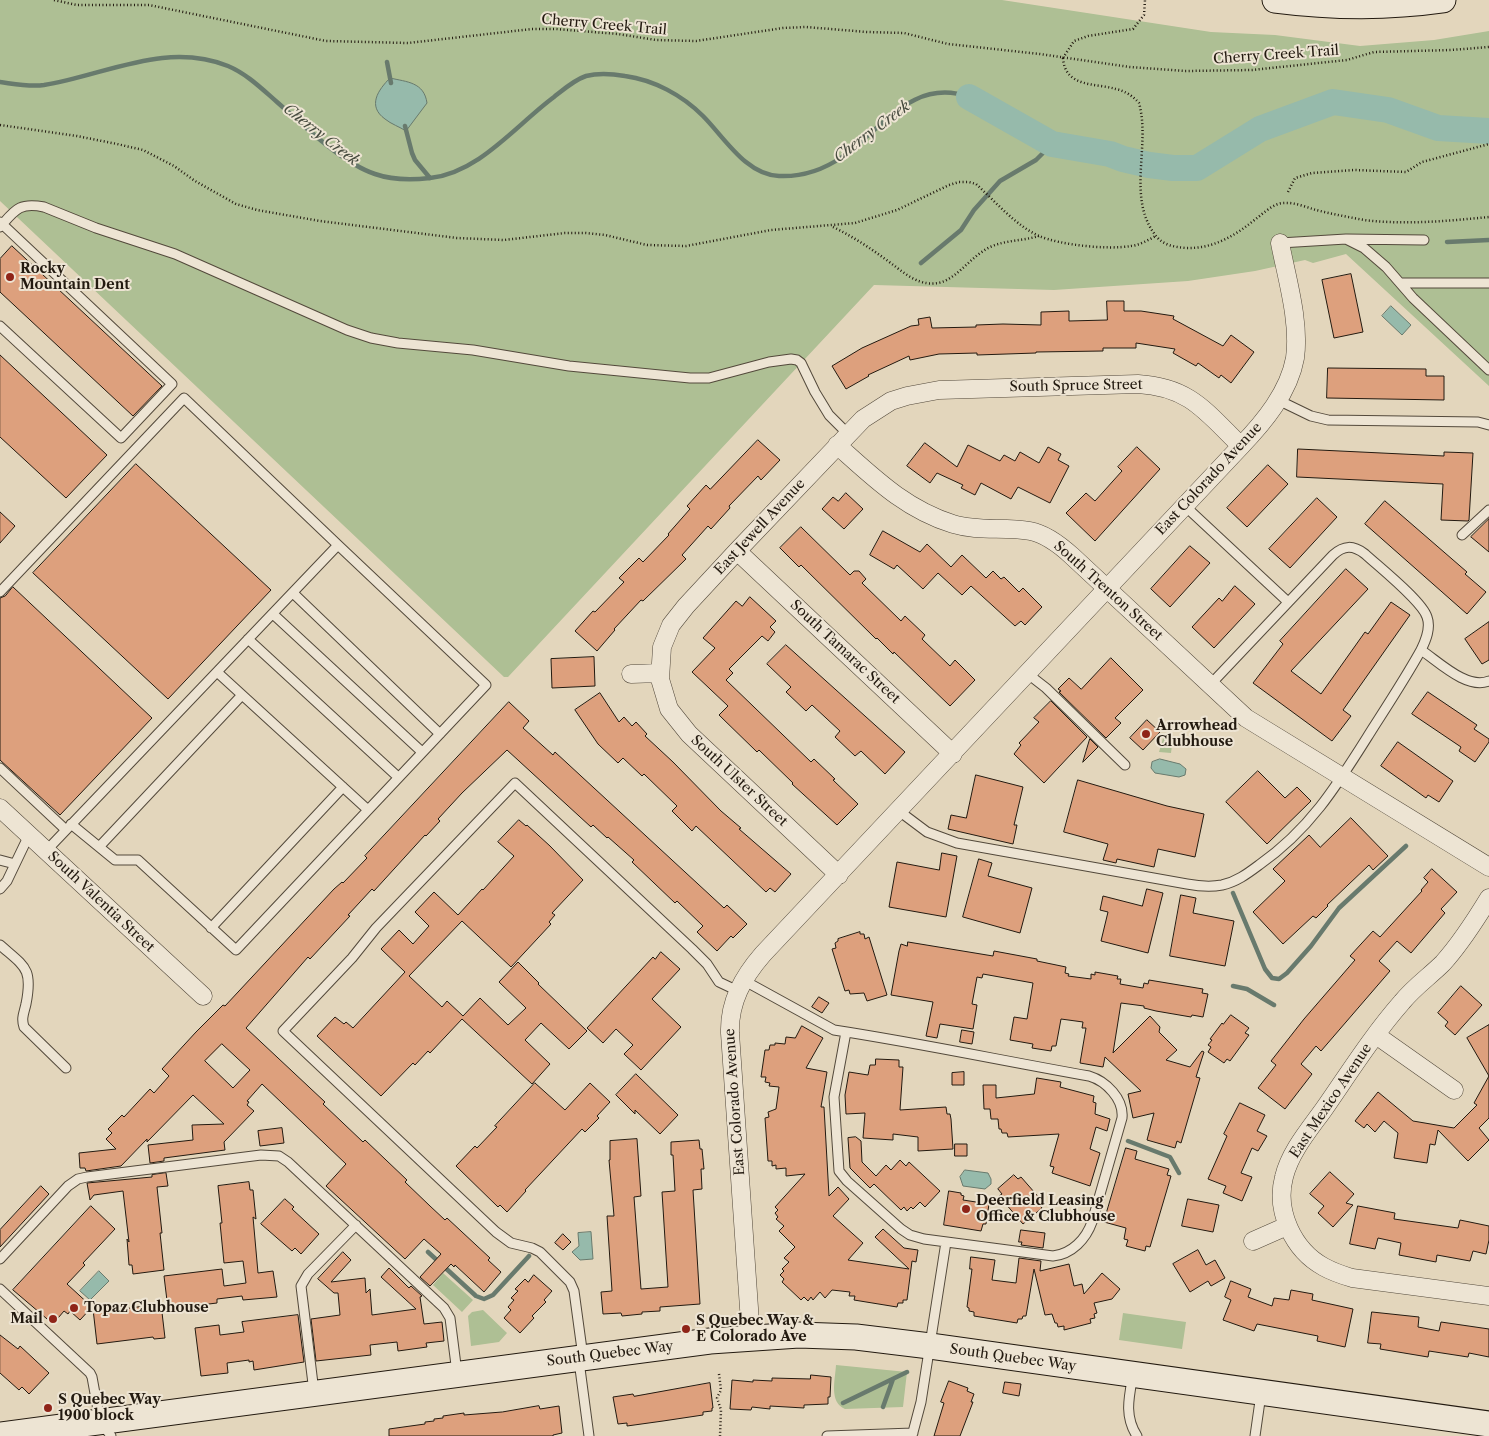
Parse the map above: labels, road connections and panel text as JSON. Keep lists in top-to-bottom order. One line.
{"streets":{"street":["South Spruce Street","East Colorado Avenue","East Jewell Avenue","South Trenton Street","South Tamarac Street","South Ulster Street","South Valentia Street","East Mexico Avenue","South Quebec Way"],"path":["Cherry Creek Trail"]},"crossings":[["South Spruce Street","East Colorado Avenue"],["South Spruce Street","East Jewell Avenue"],["East Colorado Avenue","South Trenton Street"],["East Colorado Avenue","South Tamarac Street"],["East Colorado Avenue","South Ulster Street"],["East Colorado Avenue","South Quebec Way"],["East Jewell Avenue","South Trenton Street"],["East Jewell Avenue","South Tamarac Street"],["East Jewell Avenue","South Ulster Street"]],"water":["Cherry Creek"],"places":["Rocky Mountain Dent","Arrowhead Clubhouse","Deerfield Leasing Office & Clubhouse","Topaz Clubhouse","Mail","S Quebec Way & E Colorado Ave","S Quebec Way 1900 block"]}
